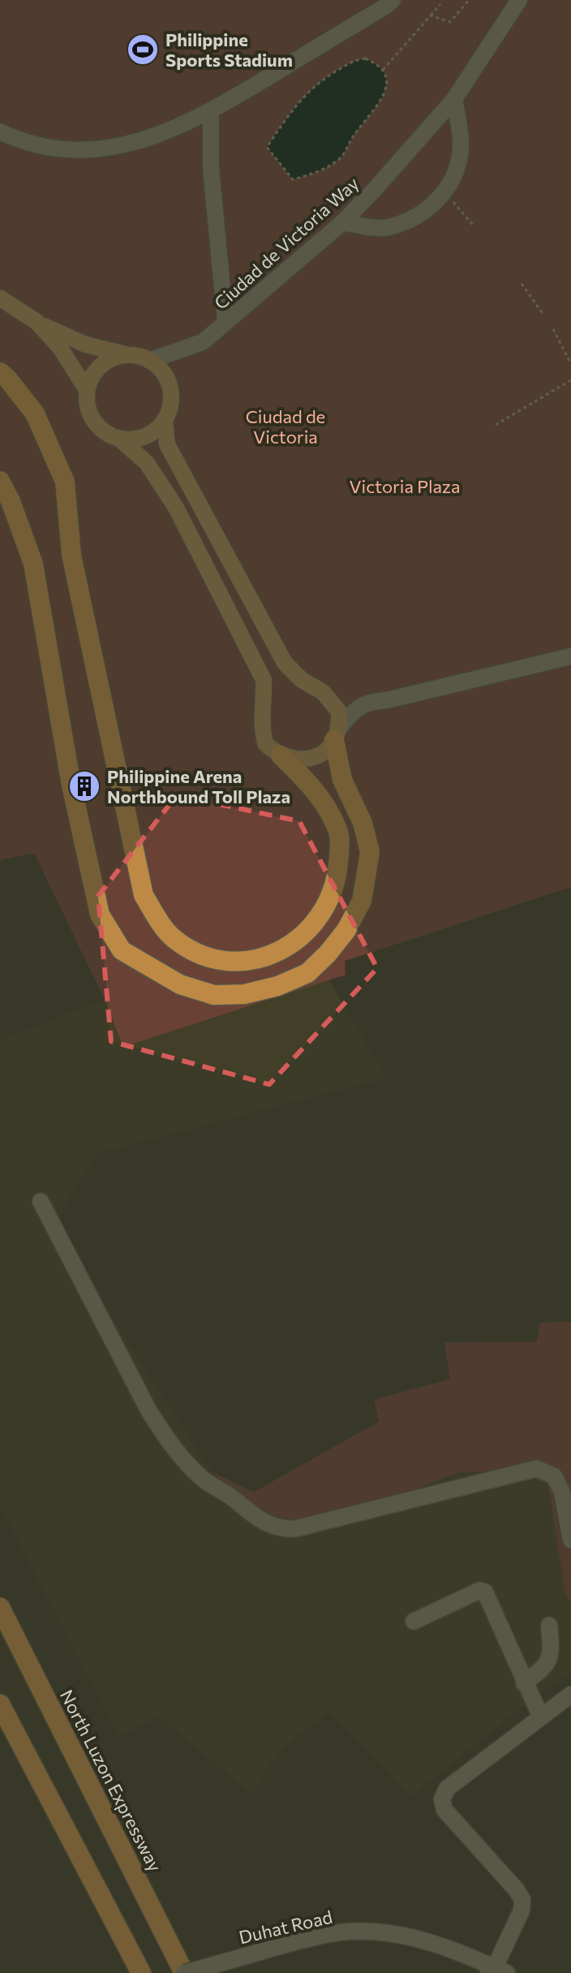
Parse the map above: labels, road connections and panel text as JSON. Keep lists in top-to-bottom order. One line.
{"streets":{"highway":["North Luzon Expressway"],"street":["Ciudad de Victoria Way","Duhat Road"]},"crossings":[["North Luzon Expressway","Duhat Road"]],"parks":["Ciudad de Victoria","Victoria Plaza"],"places":{"sports":["Philippine Sports Stadium"],"building":["Philippine Arena Northbound Toll Plaza"]}}
